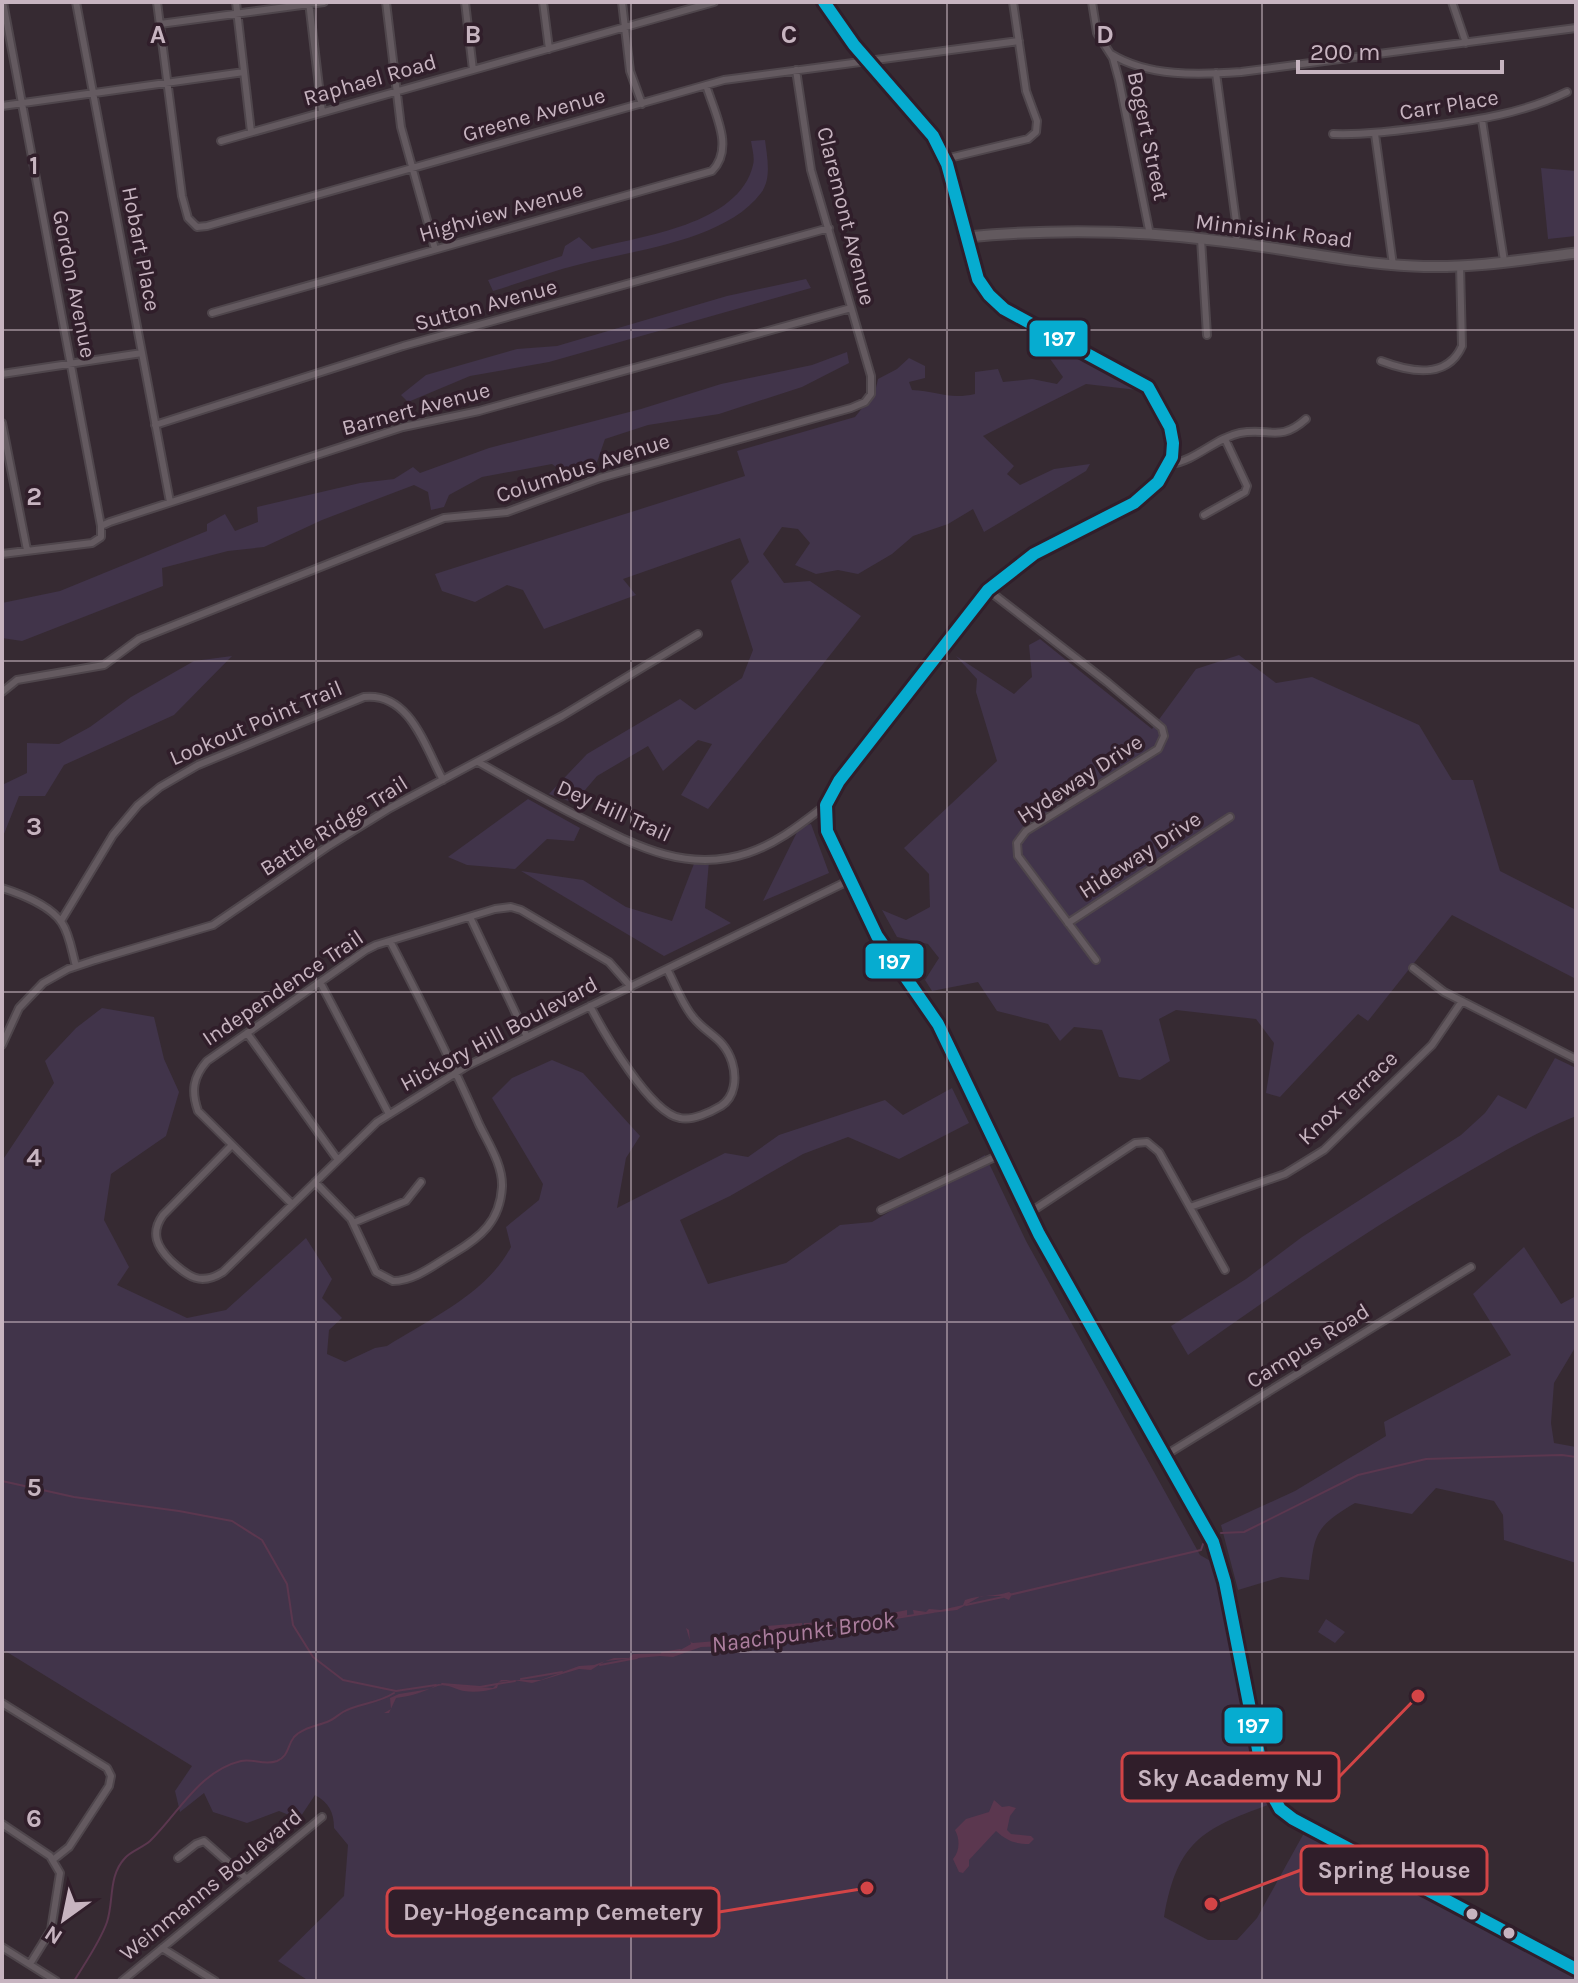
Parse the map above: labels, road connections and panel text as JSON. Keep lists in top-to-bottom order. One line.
{"streets":{"main road":["Minnisink Road"],"street":["Raphael Road","Carr Place","Greene Avenue","Bogert Street","Highview Avenue","Claremont Avenue","Hobart Place","Gordon Avenue","Sutton Avenue","Barnert Avenue","Columbus Avenue","Lookout Point Trail","Hydeway Drive","Dey Hill Trail","Battle Ridge Trail","Hideway Drive","Independence Trail","Hickory Hill Boulevard","Knox Terrace","Campus Road","Weinmanns Boulevard"]},"crossings":[["Greene Avenue","Highview Avenue"],["Greene Avenue","Claremont Avenue"],["Bogert Street","Minnisink Road"],["Claremont Avenue","Sutton Avenue"],["Claremont Avenue","Barnert Avenue"],["Claremont Avenue","Columbus Avenue"],["Hobart Place","Sutton Avenue"],["Hobart Place","Barnert Avenue"],["Gordon Avenue","Barnert Avenue"],["Lookout Point Trail","Battle Ridge Trail"],["Hydeway Drive","Hideway Drive"],["Dey Hill Trail","Battle Ridge Trail"],["Independence Trail","Hickory Hill Boulevard"]],"water":["Naachpunkt Brook"],"places":["Sky Academy NJ","Dey-Hogencamp Cemetery","Spring House"],"lines":["transit line 197"],"scale_bar":"200 m","north":"bottom left","grid":{"columns":["A","B","C","D"],"rows":["1","2","3","4","5","6"]}}
